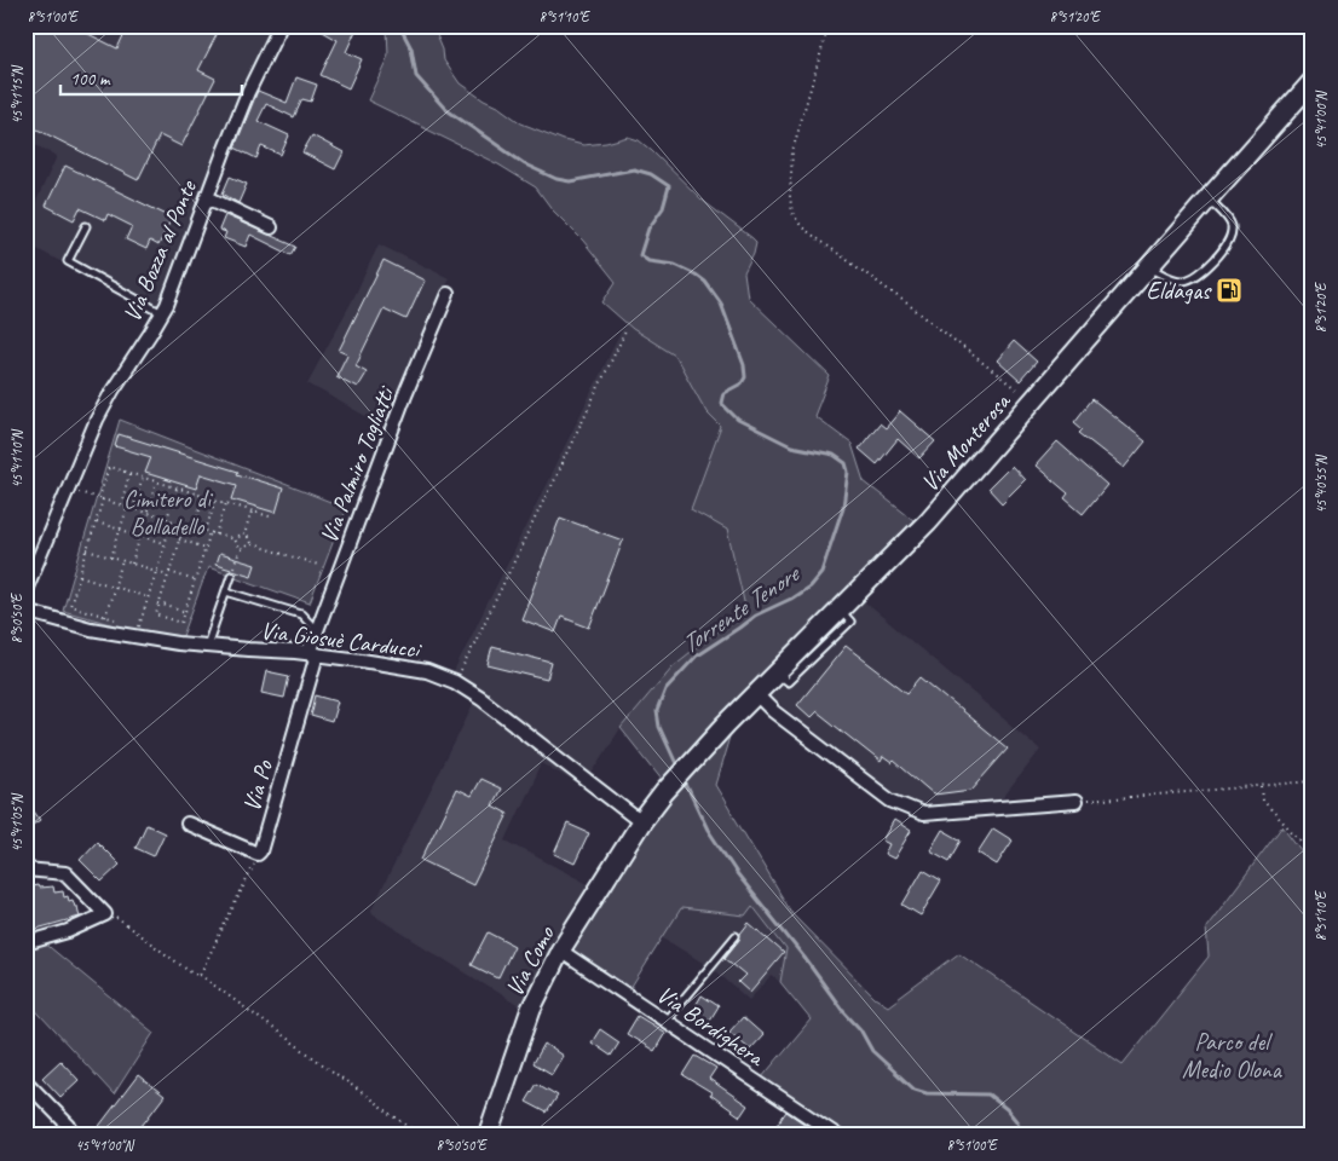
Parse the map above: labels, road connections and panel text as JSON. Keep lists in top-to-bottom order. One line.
{"streets":{"main road":["Via Monterosa","Via Como"],"street":["Via Bozza al Ponte","Via Palmiro Togliatti","Via Giosuè Carducci","Via Po","Via Bordighera"]},"crossings":[["Via Monterosa","Via Giosuè Carducci"],["Via Monterosa","Via Como"],["Via Palmiro Togliatti","Via Giosuè Carducci"],["Via Palmiro Togliatti","Via Po"],["Via Giosuè Carducci","Via Po"],["Via Giosuè Carducci","Via Como"],["Via Como","Via Bordighera"]],"water":["Torrente Tenore"],"parks":["Cimitero di Bolladello","Parco del Medio Olona"],"places":{"fuel station":["Eldagas"]},"scale_bar":"100 m","coordinates":["8°51'00\"E","8°51'10\"E","8°51'20\"E","45°41'15\"N","45°41'00\"N","45°41'10\"N","45°40'55\"N","8°50'50\"E","45°41'05\"N"]}
